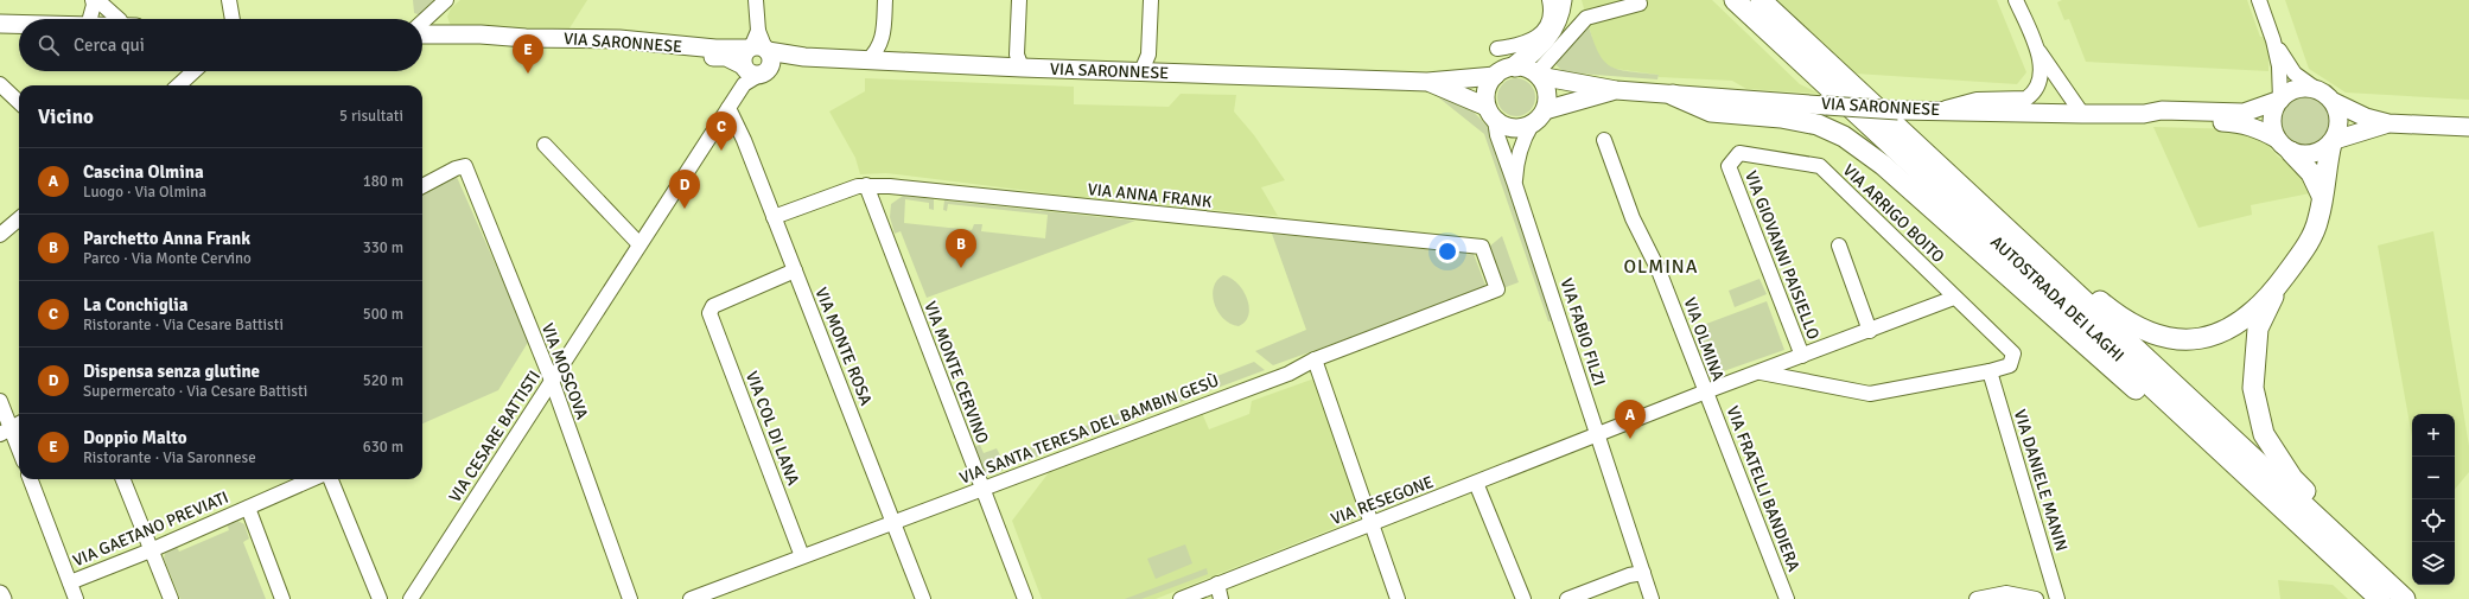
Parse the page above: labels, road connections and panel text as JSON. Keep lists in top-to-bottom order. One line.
{"streets":{"highway":["AUTOSTRADA DEI LAGHI"],"main road":["VIA SARONNESE"],"street":["VIA ANNA FRANK","VIA ARRIGO BOITO","VIA GIOVANNI PAISIELLO","VIA FABIO FILZI","VIA OLMINA","VIA MONTE ROSA","VIA MOSCOVA","VIA MONTE CERVINO","VIA COL DI LANA","VIA SANTA TERESA DEL BAMBIN GESÙ","VIA CESARE BATTISTI","VIA DANIELE MANIN","VIA FRATELLI BANDIERA","VIA RESEGONE","VIA GAETANO PREVIATI"]},"crossings":[["VIA SARONNESE","VIA FABIO FILZI"],["VIA SARONNESE","VIA CESARE BATTISTI"],["VIA ANNA FRANK","VIA MONTE ROSA"],["VIA ANNA FRANK","VIA MONTE CERVINO"],["VIA ANNA FRANK","VIA SANTA TERESA DEL BAMBIN GESÙ"],["VIA ARRIGO BOITO","VIA GIOVANNI PAISIELLO"],["VIA ARRIGO BOITO","VIA DANIELE MANIN"],["VIA FABIO FILZI","VIA OLMINA"],["VIA FABIO FILZI","VIA RESEGONE"],["VIA OLMINA","VIA FRATELLI BANDIERA"],["VIA OLMINA","VIA RESEGONE"],["VIA MONTE ROSA","VIA COL DI LANA"],["VIA MONTE ROSA","VIA SANTA TERESA DEL BAMBIN GESÙ"],["VIA MONTE ROSA","VIA CESARE BATTISTI"],["VIA MOSCOVA","VIA CESARE BATTISTI"],["VIA MONTE CERVINO","VIA SANTA TERESA DEL BAMBIN GESÙ"],["VIA COL DI LANA","VIA SANTA TERESA DEL BAMBIN GESÙ"]],"districts":["OLMINA"],"page":{"search":"Cerca qui","pins":["E","C","D","B","A"],"heading":["Vicino","5 risultati"],"list":[{"mark":"A","name":"Cascina Olmina","note":"Luogo · Via Olmina","value":"180 m"},{"mark":"B","name":"Parchetto Anna Frank","note":"Parco · Via Monte Cervino","value":"330 m"},{"mark":"C","name":"La Conchiglia","note":"Ristorante · Via Cesare Battisti","value":"500 m"},{"mark":"D","name":"Dispensa senza glutine","note":"Supermercato · Via Cesare Battisti","value":"520 m"},{"mark":"E","name":"Doppio Malto","note":"Ristorante · Via Saronnese","value":"630 m"}],"map_buttons":["+","−"]}}
